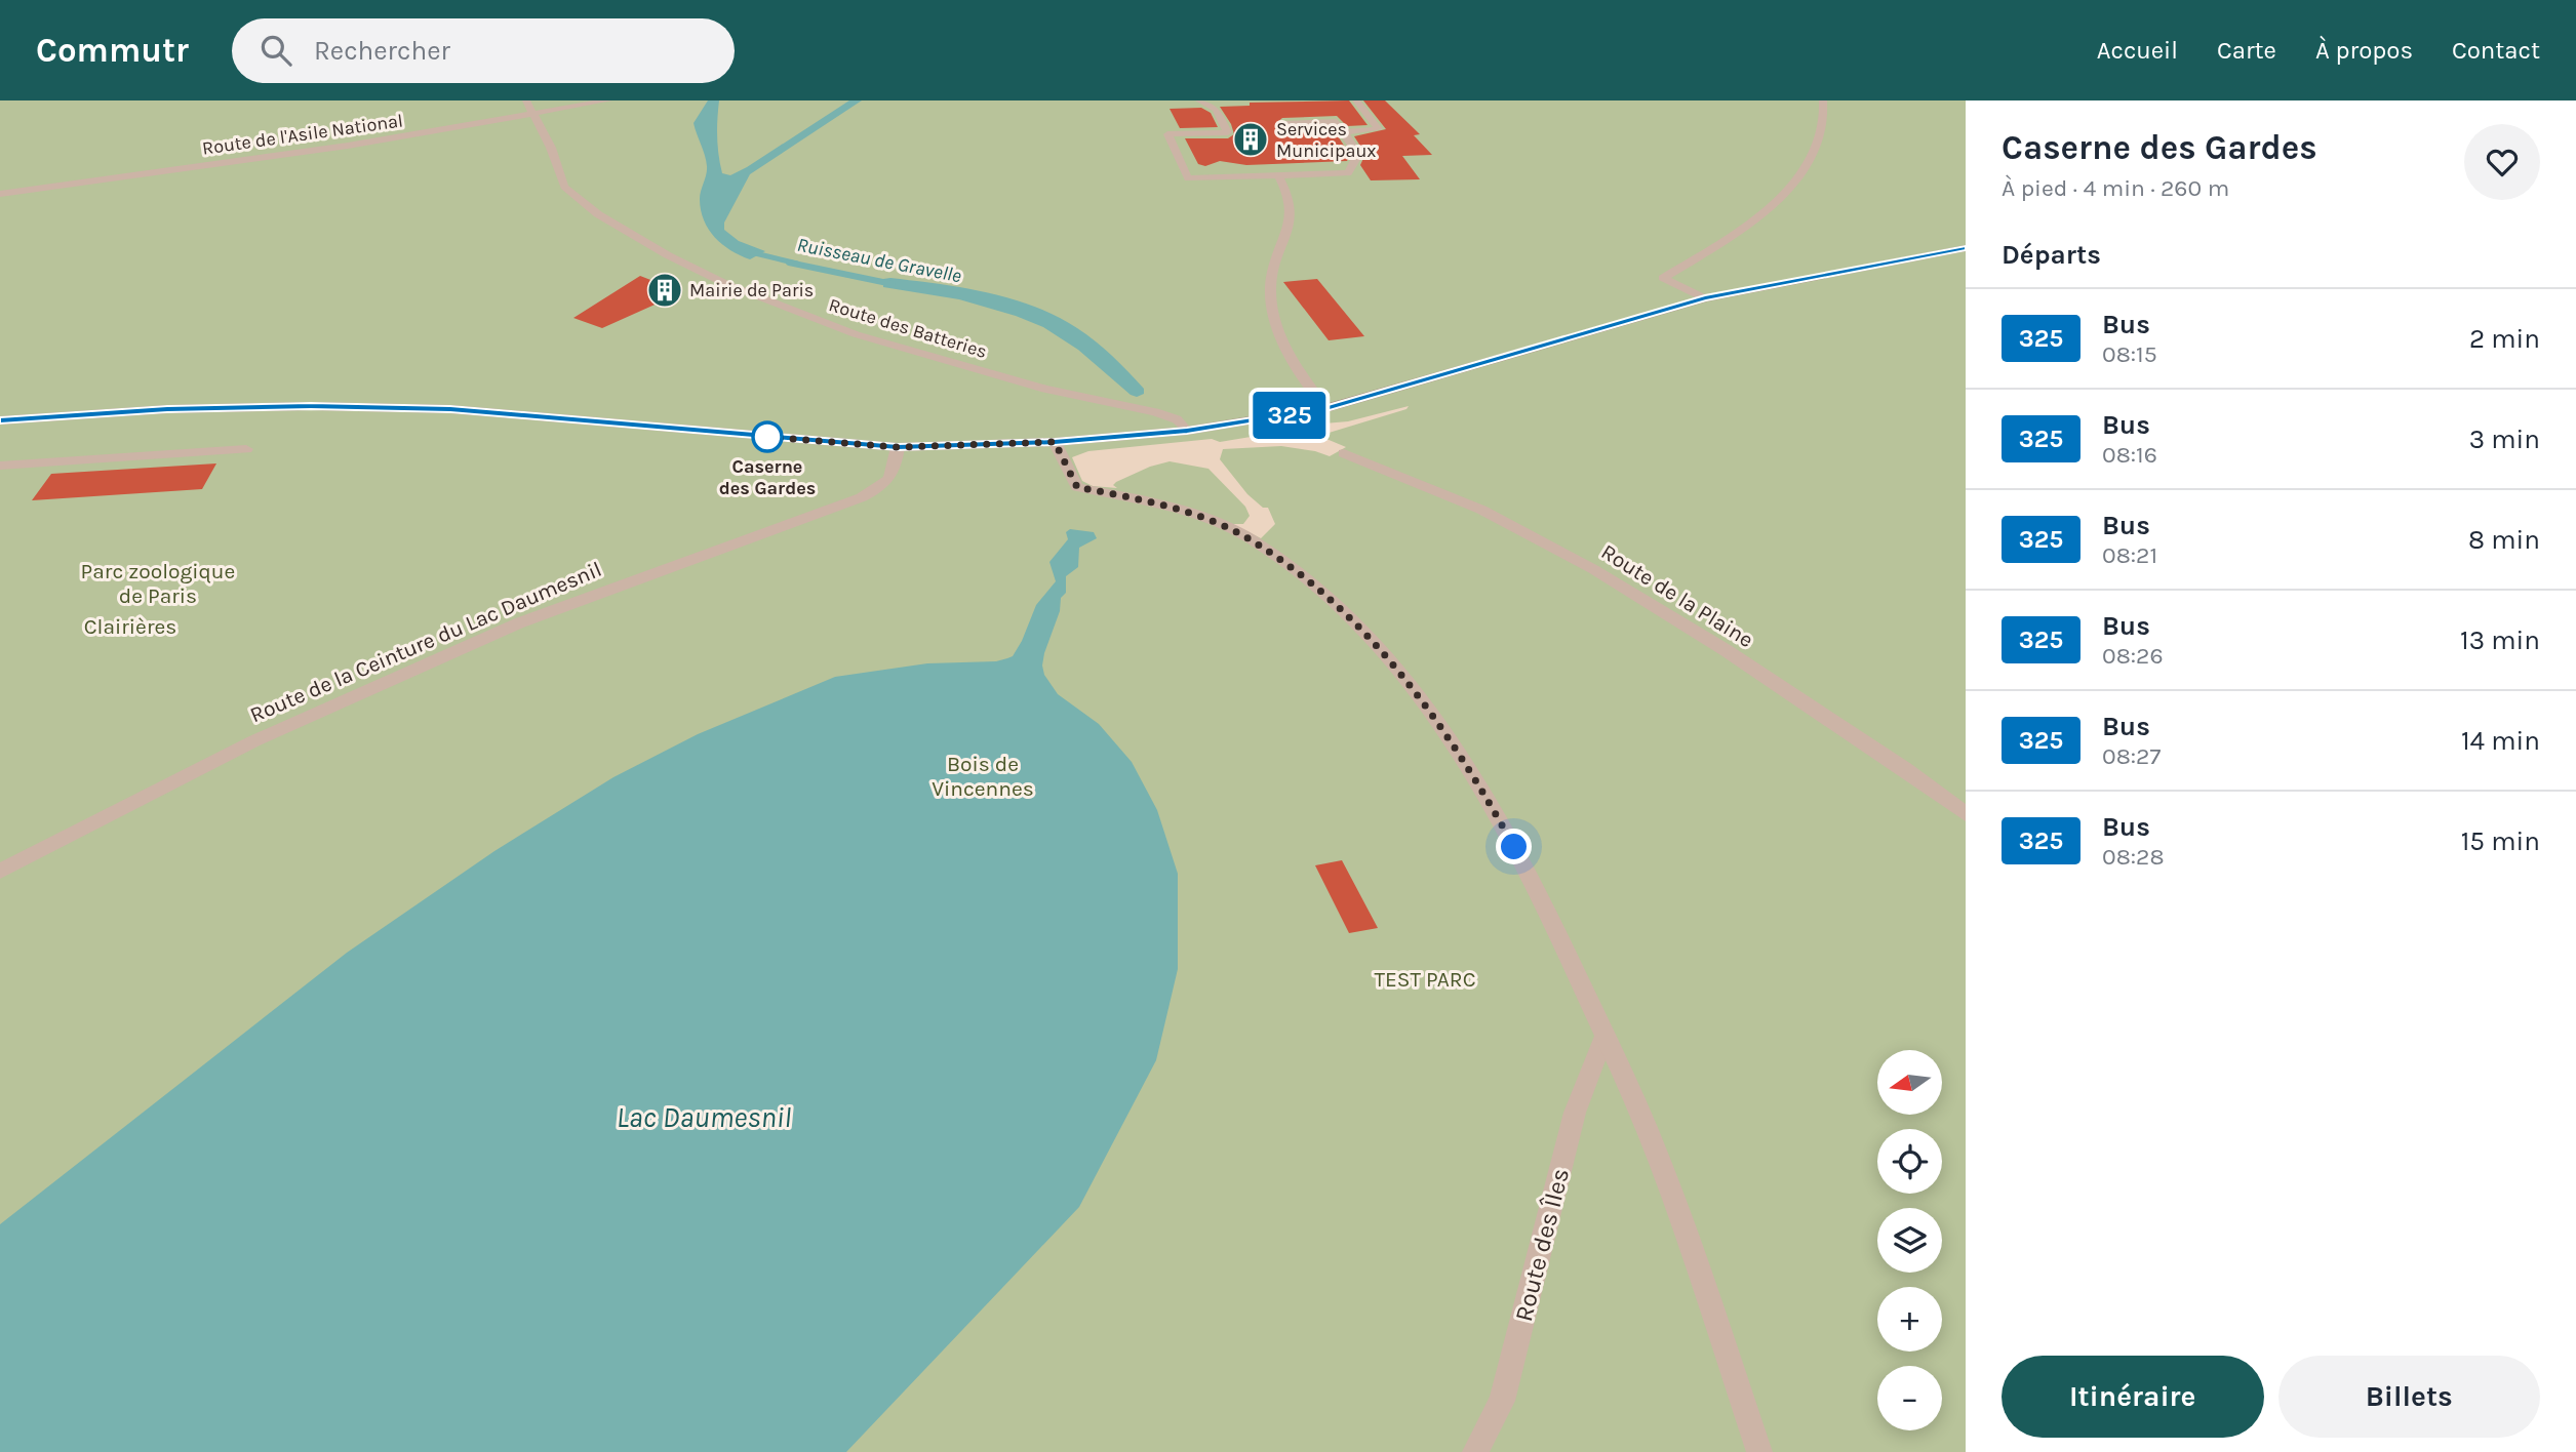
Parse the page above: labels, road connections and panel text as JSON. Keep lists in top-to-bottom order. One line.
{"streets":{"street":["Route de l'Asile National","Route des Batteries","Route de la Plaine","Route de la Ceinture du Lac Daumesnil","Route des Îles"]},"crossings":[["Route de l'Asile National","Route des Batteries"]],"water":["Ruisseau de Gravelle","Lac Daumesnil"],"parks":["Parc zoologique de Paris","Clairières","Bois de Vincennes","TEST PARC"],"places":{"building":["Services Municipaux","Mairie de Paris"],"other":["Caserne des Gardes"]},"lines":["bus line 325"],"north":"left","page":{"header":"Commutr","search":"Rechercher","nav":["Accueil","Carte","À propos","Contact"],"on_map":"325","heading":[["Caserne des Gardes","À pied · 4 min · 260 m"],"Départs"],"list":[{"mark":"325","name":"Bus","note":"08:15","value":"2 min"},{"mark":"325","name":"Bus","note":"08:16","value":"3 min"},{"mark":"325","name":"Bus","note":"08:21","value":"8 min"},{"mark":"325","name":"Bus","note":"08:26","value":"13 min"},{"mark":"325","name":"Bus","note":"08:27","value":"14 min"},{"mark":"325","name":"Bus","note":"08:28","value":"15 min"}],"map_buttons":["+","−"],"buttons":["Itinéraire","Billets"]}}
